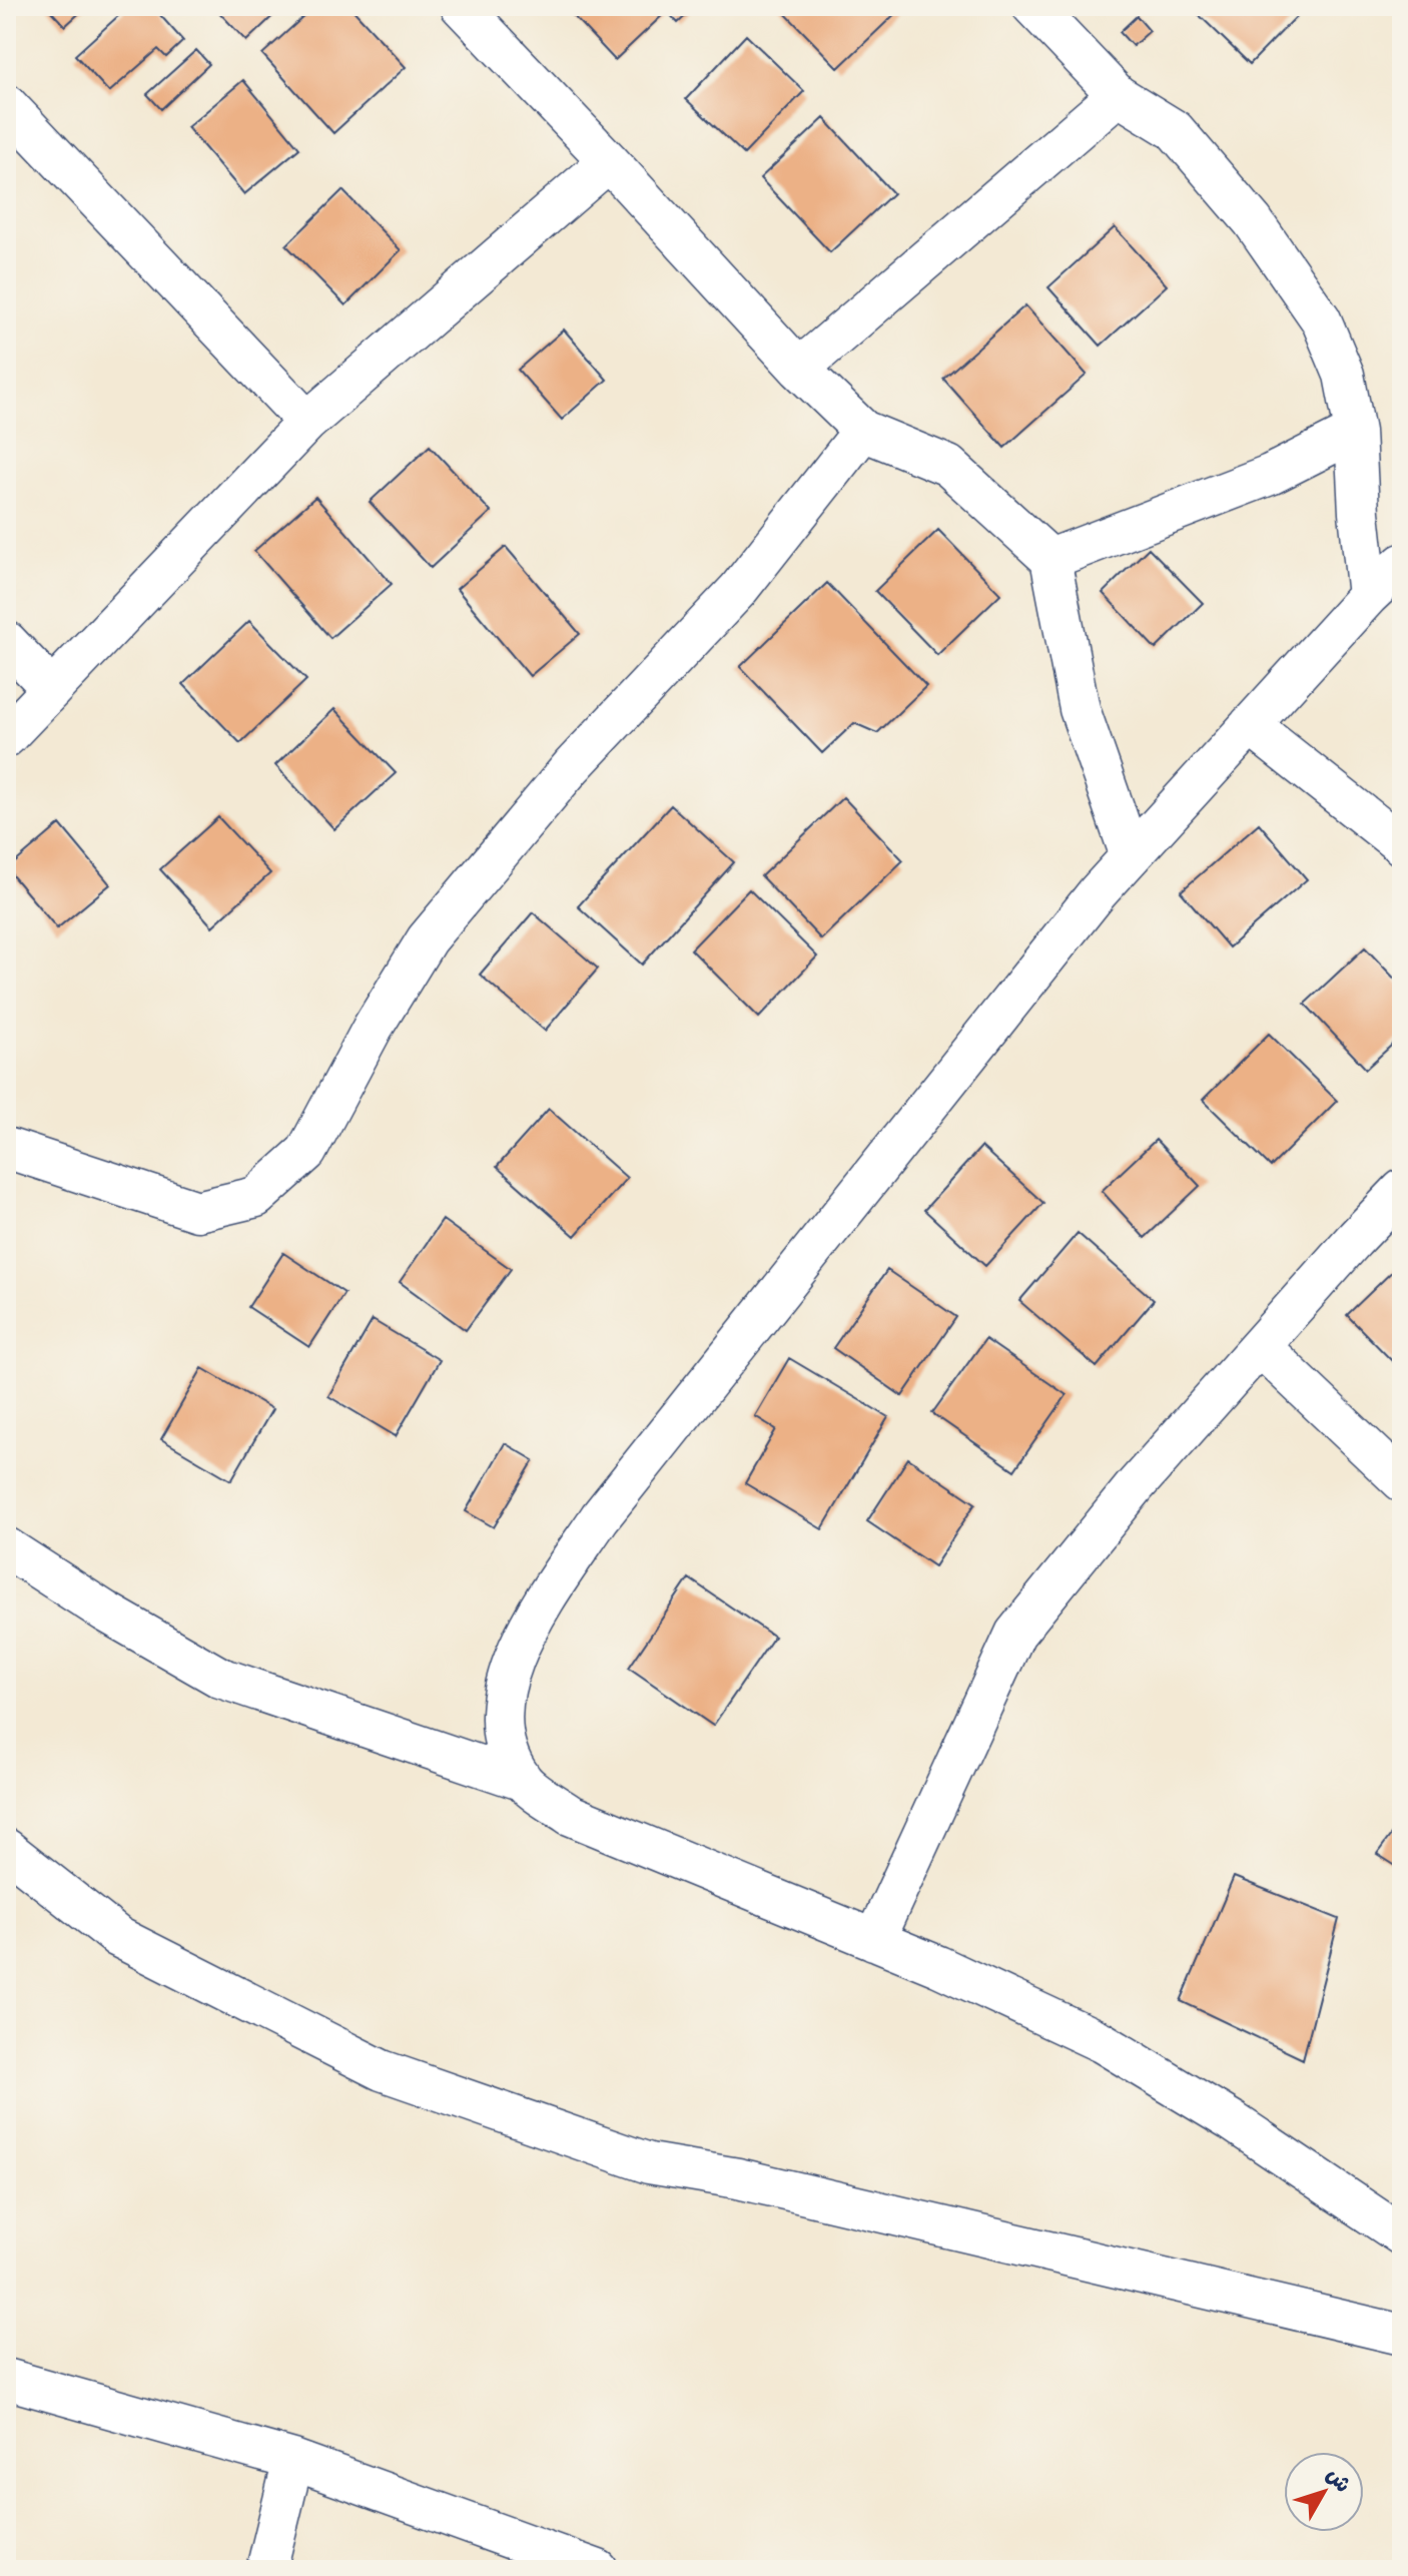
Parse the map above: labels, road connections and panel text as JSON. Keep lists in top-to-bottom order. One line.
{"north":"top right"}
